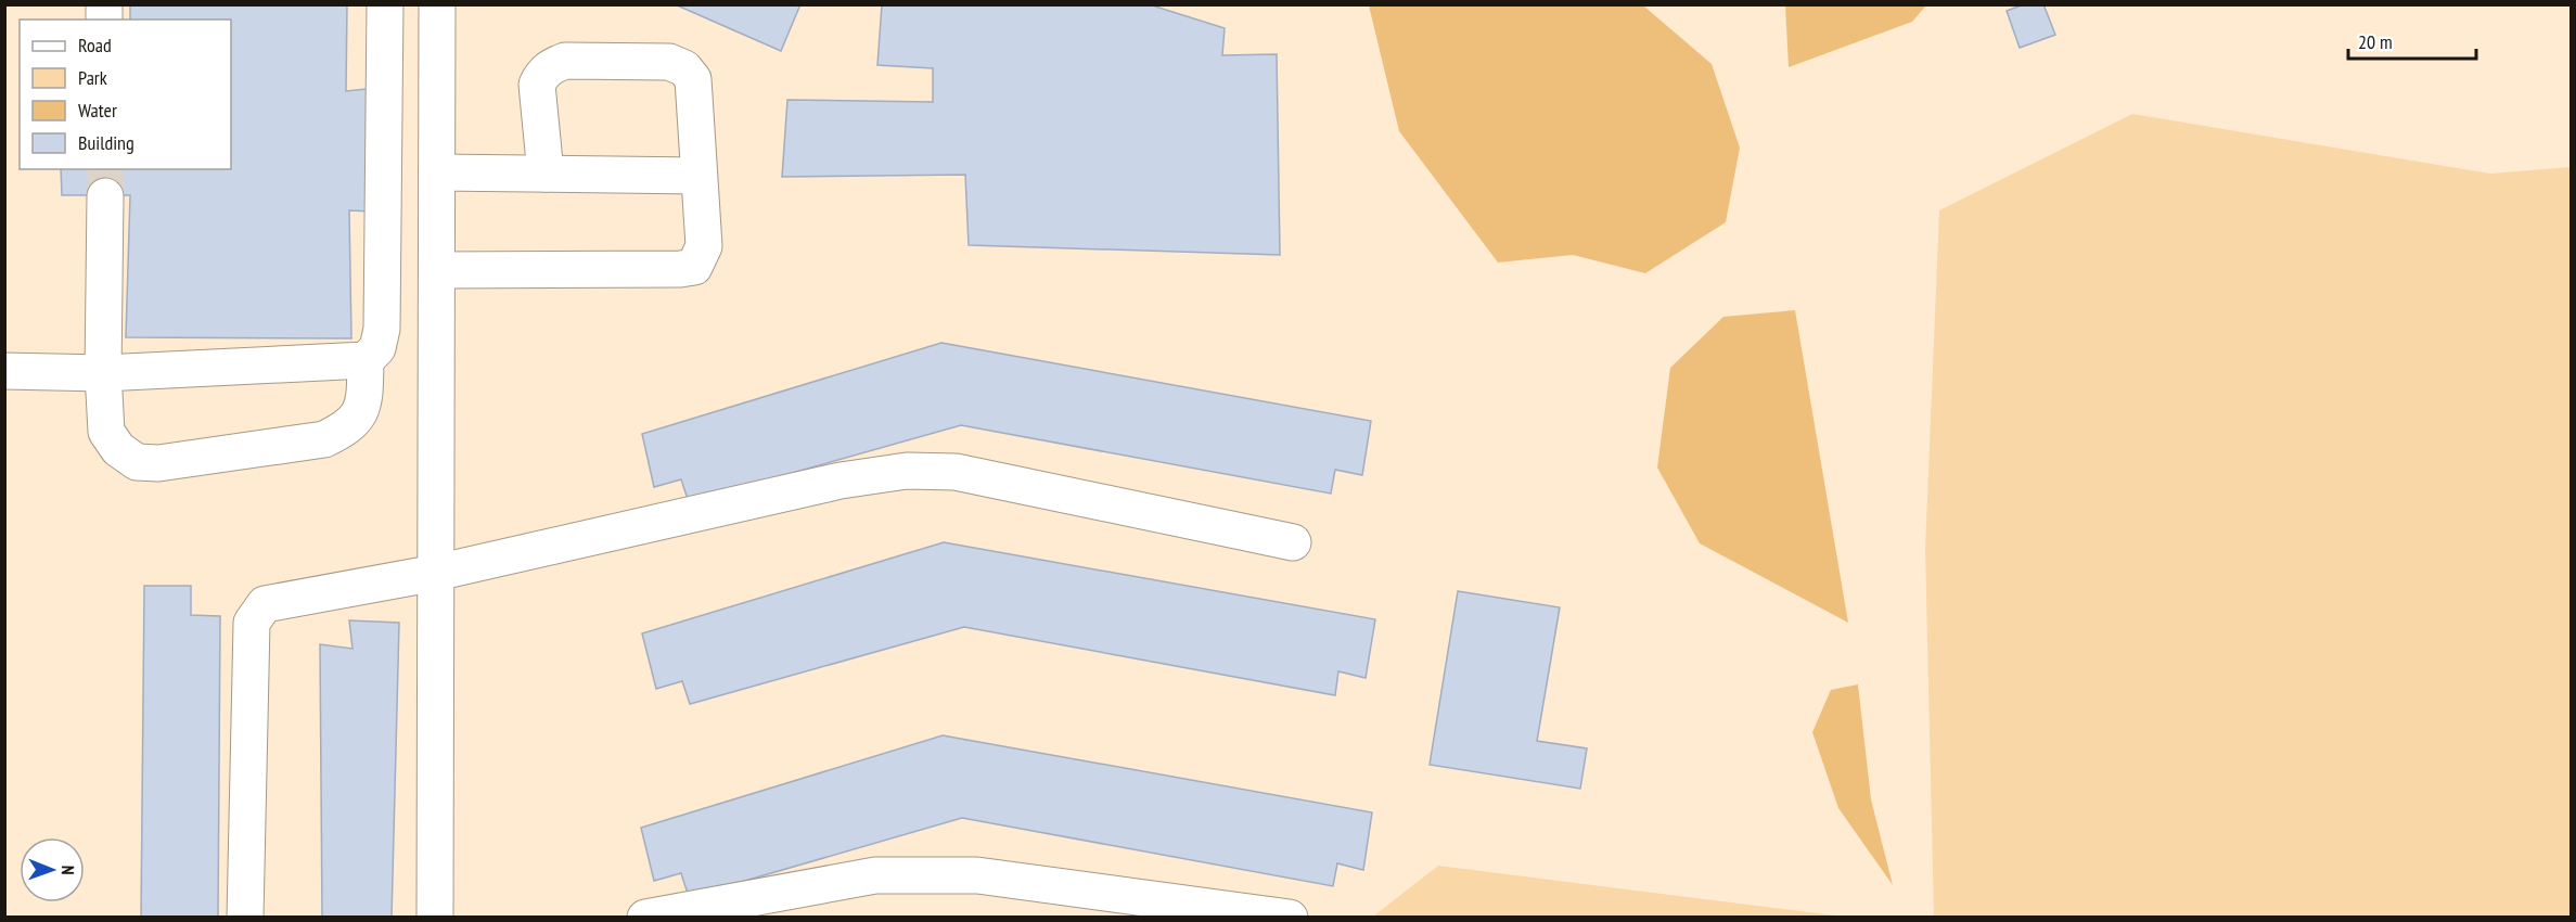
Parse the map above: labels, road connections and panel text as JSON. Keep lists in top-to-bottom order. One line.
{"legend":["Road","Park","Water","Building"],"scale_bar":"20 m","north":"right"}
